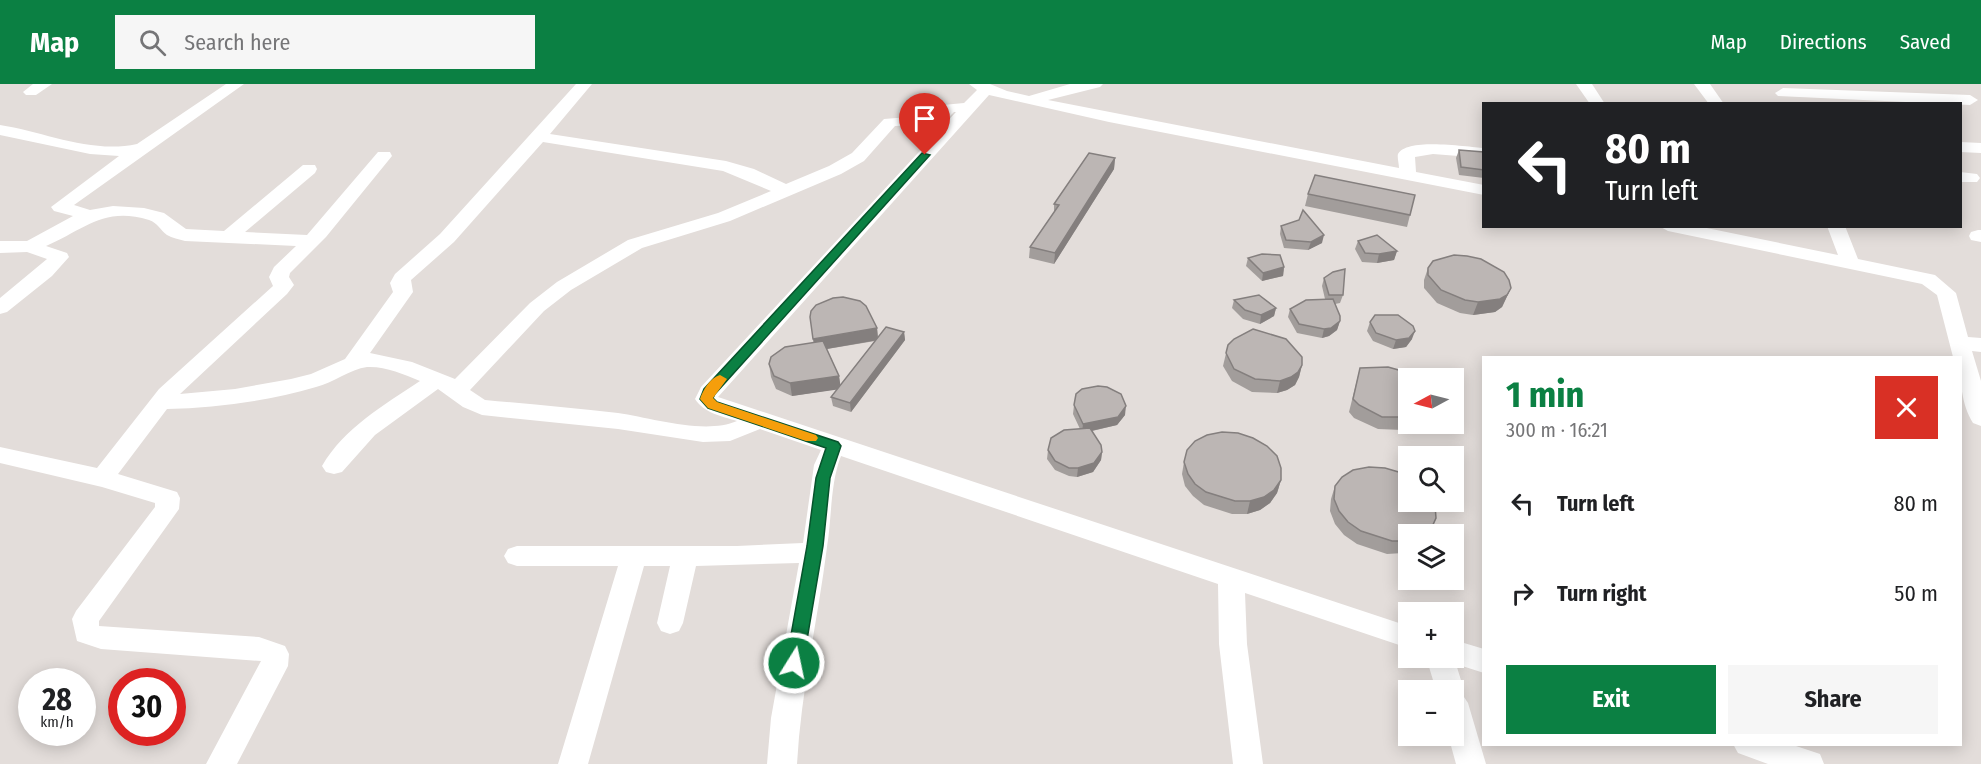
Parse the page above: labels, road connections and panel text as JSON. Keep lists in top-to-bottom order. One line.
{"north":"left","page":{"header":"Map","search":"Search here","nav":["Map","Directions","Saved"],"turn":["80 m","Turn left"],"heading":["1 min","300 m · 16:21"],"map_buttons":["+","−"],"list":[{"name":"Turn left","value":"80 m"},{"name":"Turn right","value":"50 m"}],"buttons":["Exit","Share"],"speed":"28 km/h","limit":"30"}}
